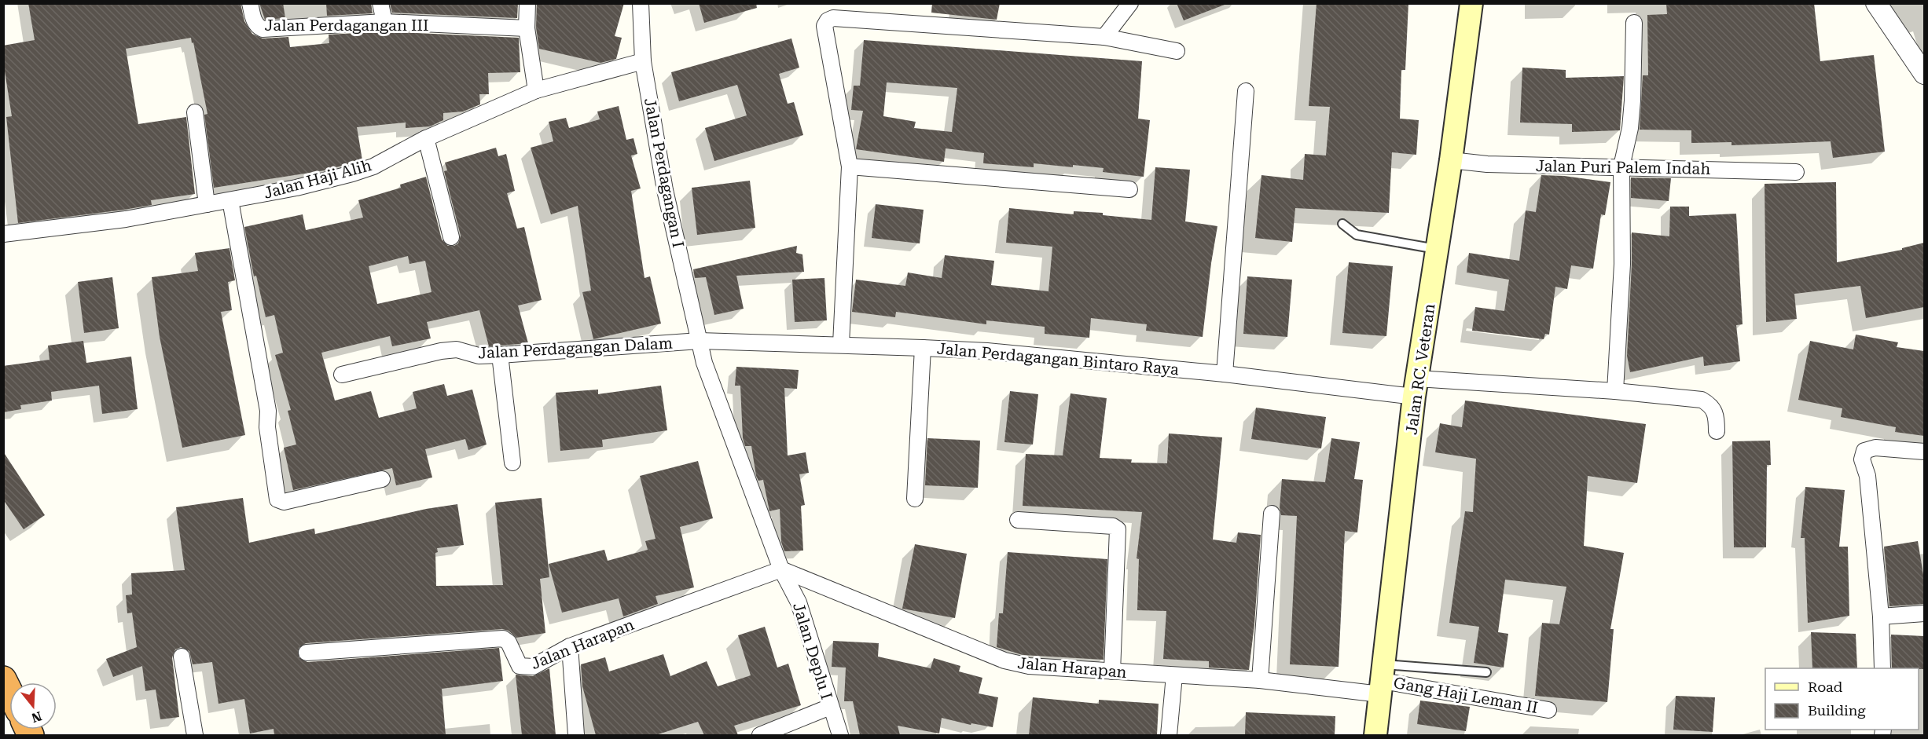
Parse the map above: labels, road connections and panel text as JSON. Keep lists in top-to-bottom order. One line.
{"streets":{"main road":["Jalan RC. Veteran"],"street":["Jalan Perdagangan III","Jalan Puri Palem Indah","Jalan Perdagangan I","Jalan Haji Alih","Jalan Perdagangan Dalam","Jalan Perdagangan Bintaro Raya","Jalan Harapan","Jalan Deplu I","Gang Haji Leman II"]},"crossings":[["Jalan Puri Palem Indah","Jalan RC. Veteran"],["Jalan Perdagangan I","Jalan Haji Alih"],["Jalan Perdagangan I","Jalan Perdagangan Dalam"],["Jalan Perdagangan I","Jalan Perdagangan Bintaro Raya"],["Jalan Perdagangan Dalam","Jalan Perdagangan Bintaro Raya"],["Jalan Perdagangan Bintaro Raya","Jalan RC. Veteran"],["Jalan RC. Veteran","Jalan Harapan"],["Jalan RC. Veteran","Gang Haji Leman II"],["Jalan Harapan","Jalan Deplu I"],["Jalan Harapan","Gang Haji Leman II"]],"legend":["Road","Building"],"north":"bottom"}
